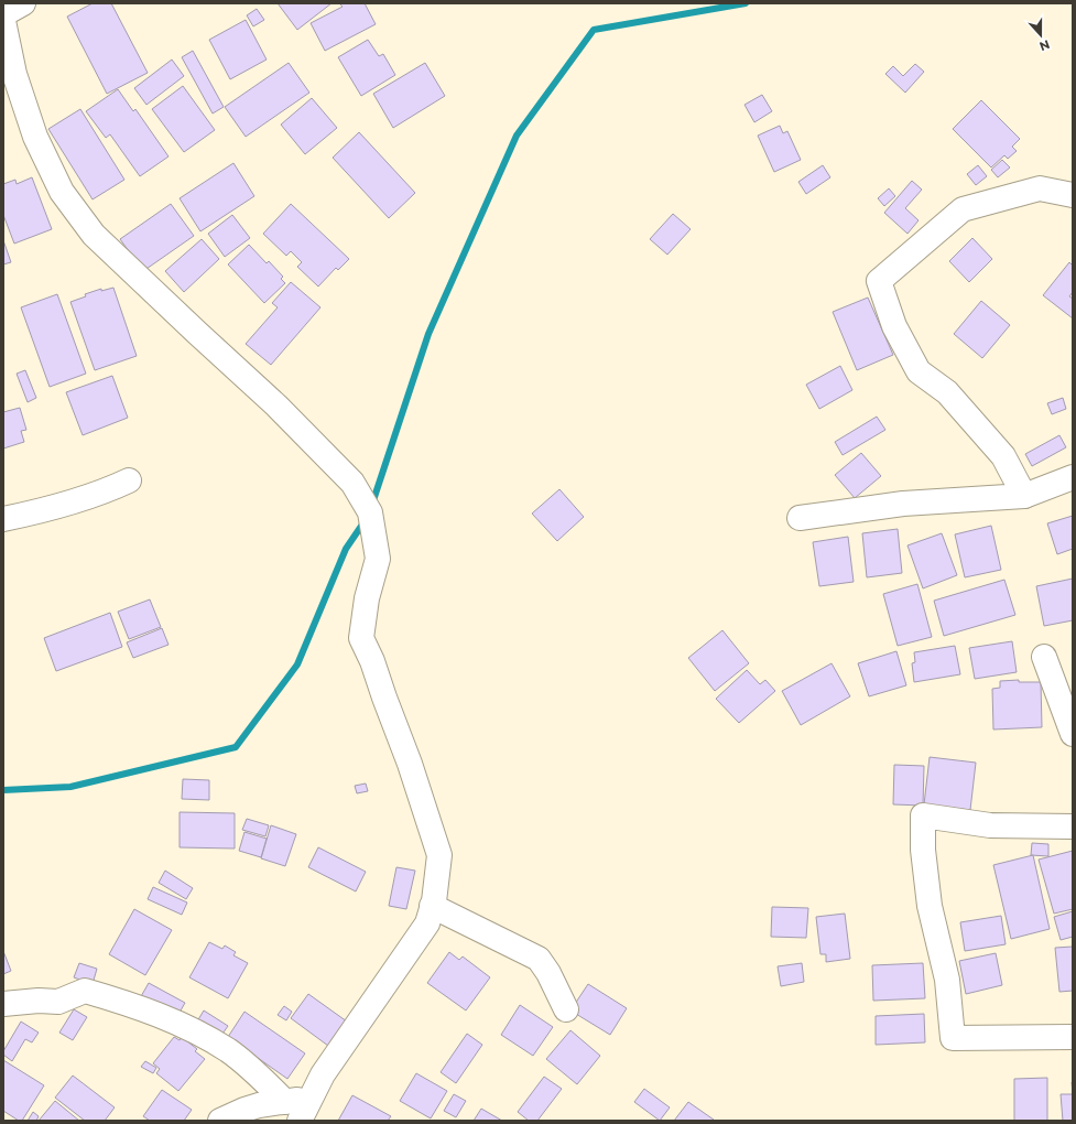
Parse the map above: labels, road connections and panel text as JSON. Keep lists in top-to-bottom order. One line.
{"north":"bottom"}
